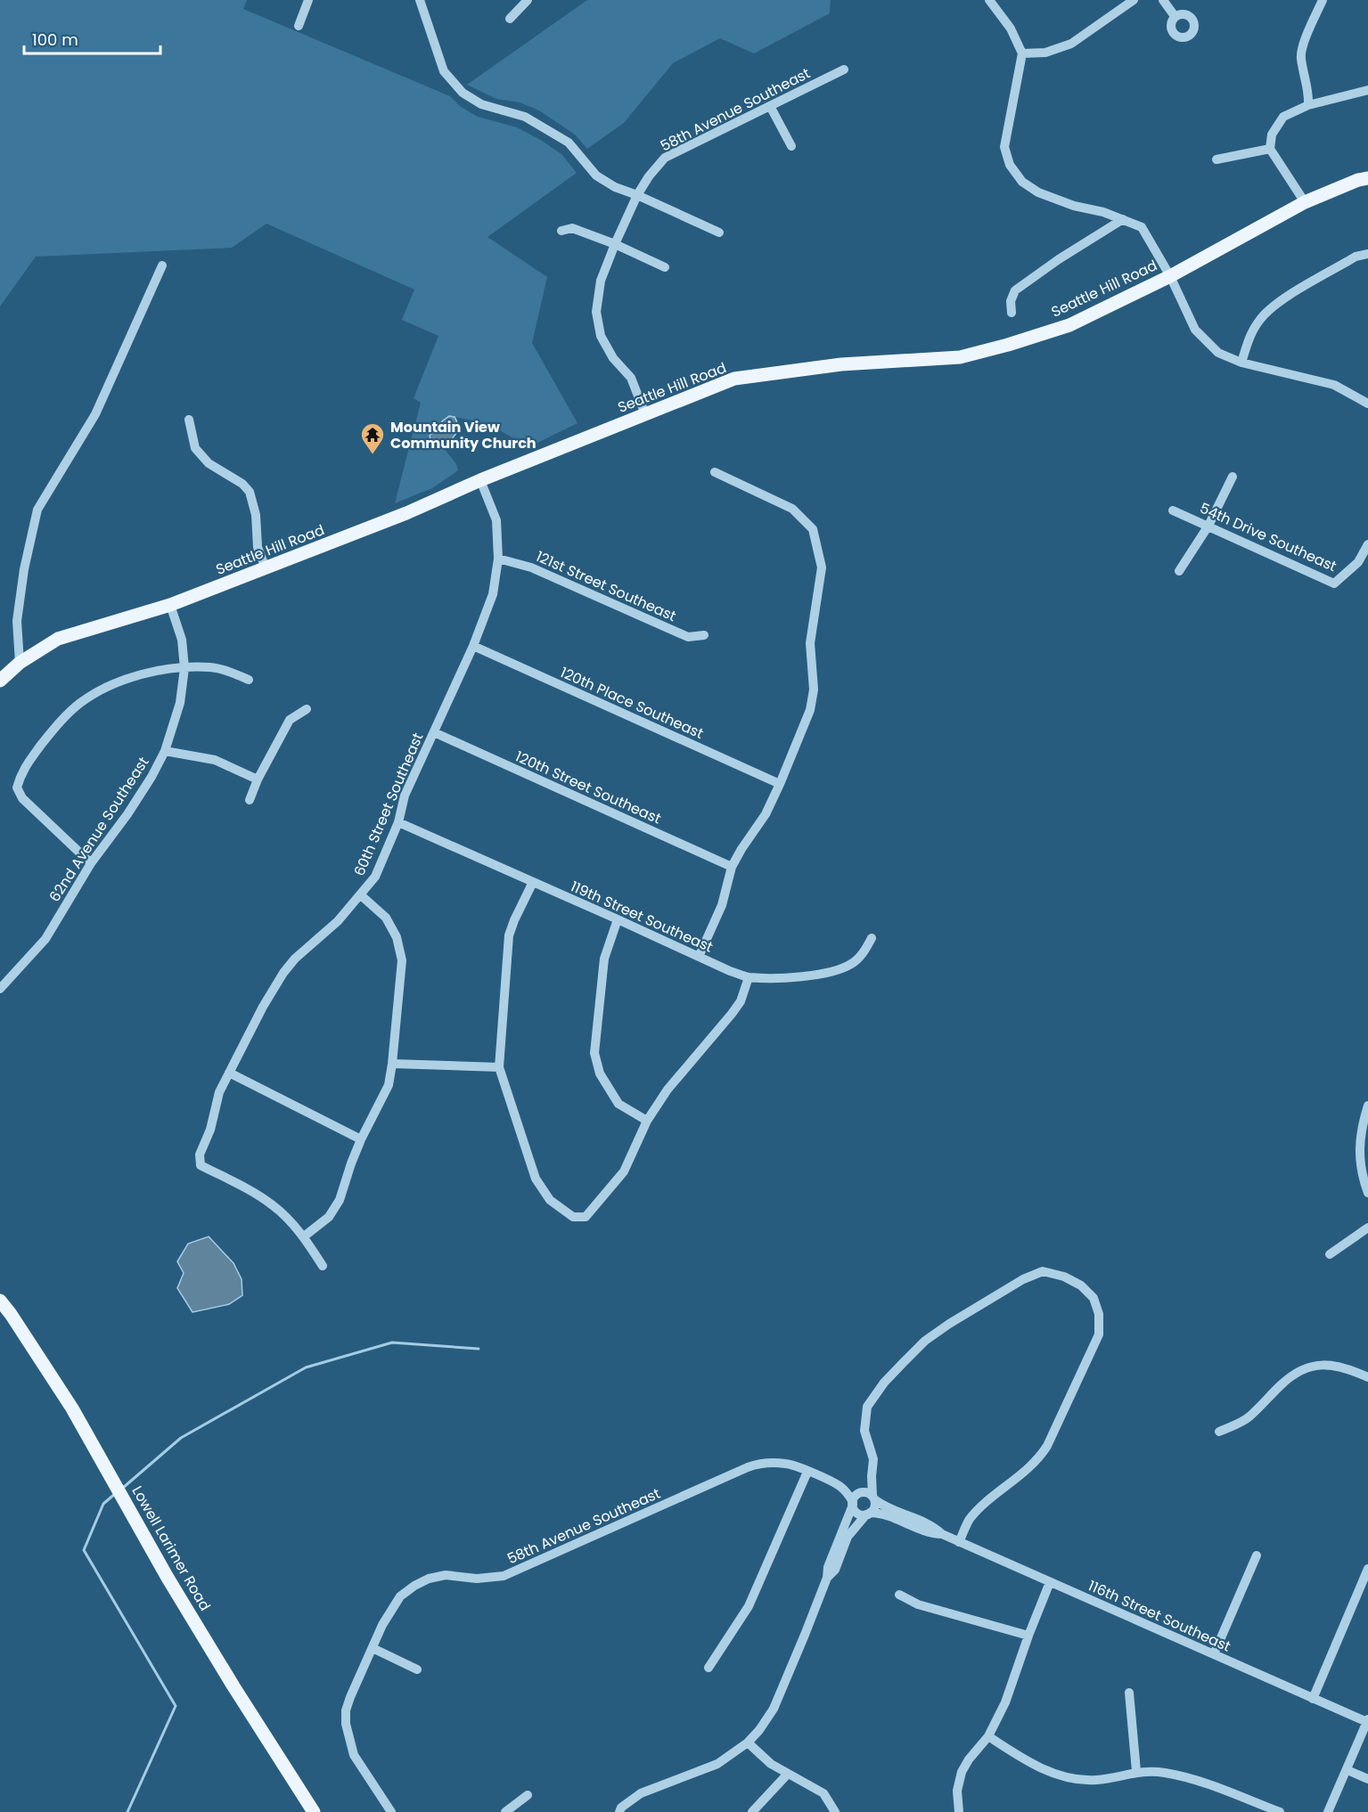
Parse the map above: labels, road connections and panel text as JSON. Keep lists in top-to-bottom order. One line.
{"streets":{"main road":["Seattle Hill Road","Lowell Larimer Road"],"street":["58th Avenue Southeast","54th Drive Southeast","121st Street Southeast","120th Place Southeast","120th Street Southeast","60th Street Southeast","62nd Avenue Southeast","119th Street Southeast","116th Street Southeast"]},"crossings":[["58th Avenue Southeast","Seattle Hill Road"],["58th Avenue Southeast","116th Street Southeast"],["Seattle Hill Road","60th Street Southeast"],["Seattle Hill Road","62nd Avenue Southeast"],["121st Street Southeast","60th Street Southeast"],["120th Place Southeast","60th Street Southeast"],["120th Street Southeast","60th Street Southeast"],["60th Street Southeast","119th Street Southeast"]],"places":{"temple":["Mountain View Community Church"]},"scale_bar":"100 m"}
